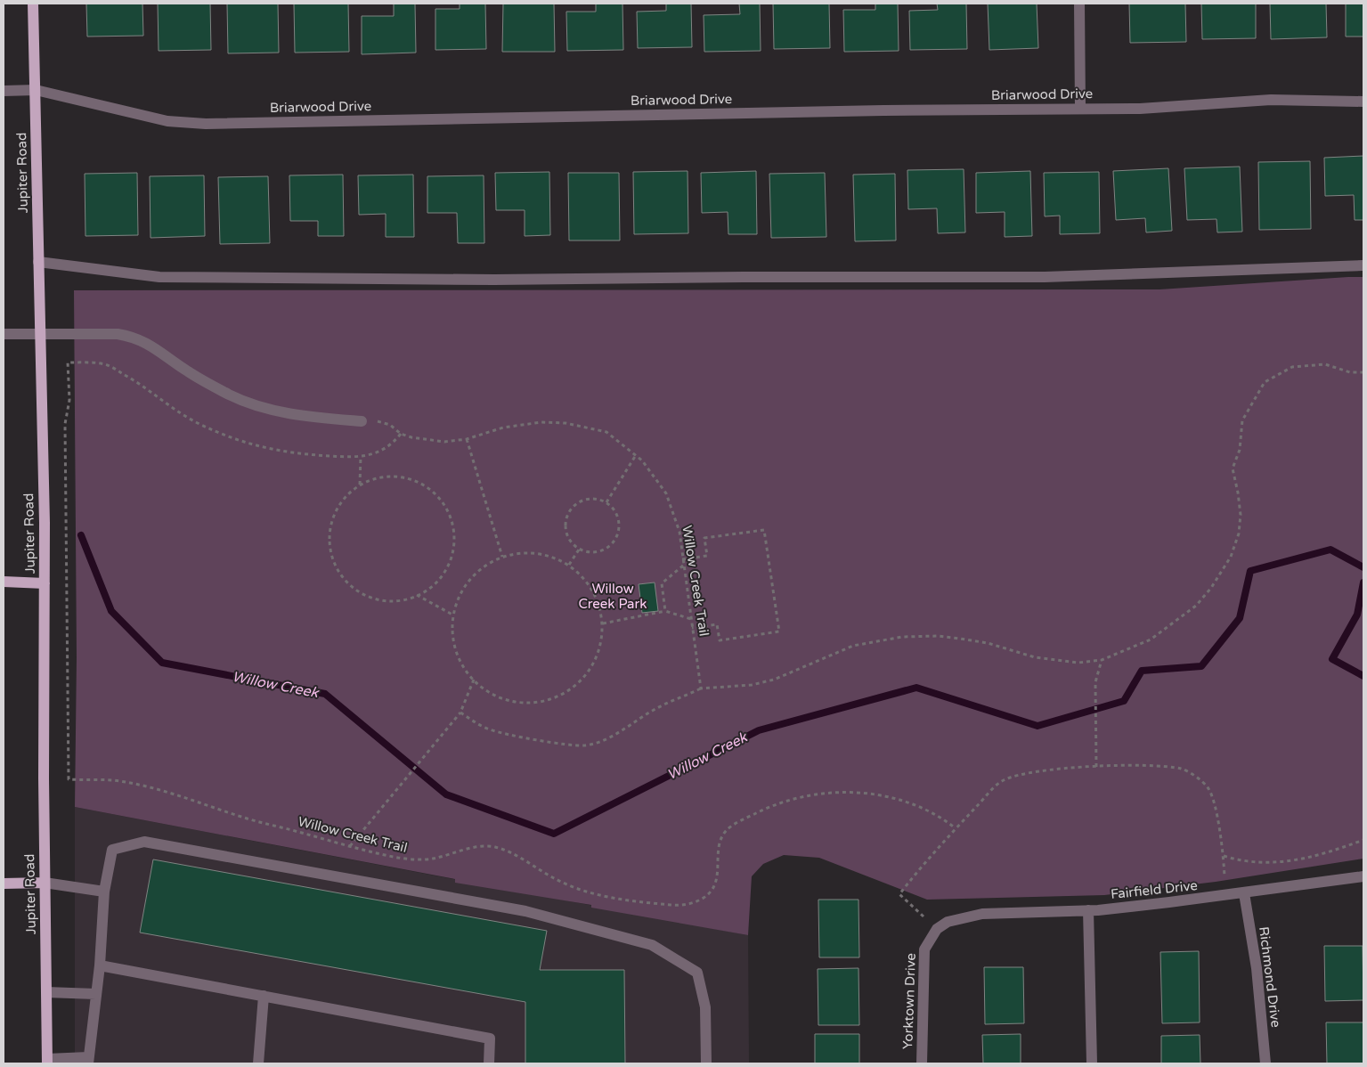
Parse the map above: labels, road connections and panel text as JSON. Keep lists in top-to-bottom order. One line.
{"streets":{"main road":["Jupiter Road"],"street":["Briarwood Drive","Fairfield Drive","Richmond Drive","Yorktown Drive"],"path":["Willow Creek Trail"]},"crossings":[["Briarwood Drive","Jupiter Road"],["Fairfield Drive","Richmond Drive"],["Fairfield Drive","Yorktown Drive"]],"water":["Willow Creek"],"parks":["Willow Creek Park"]}
